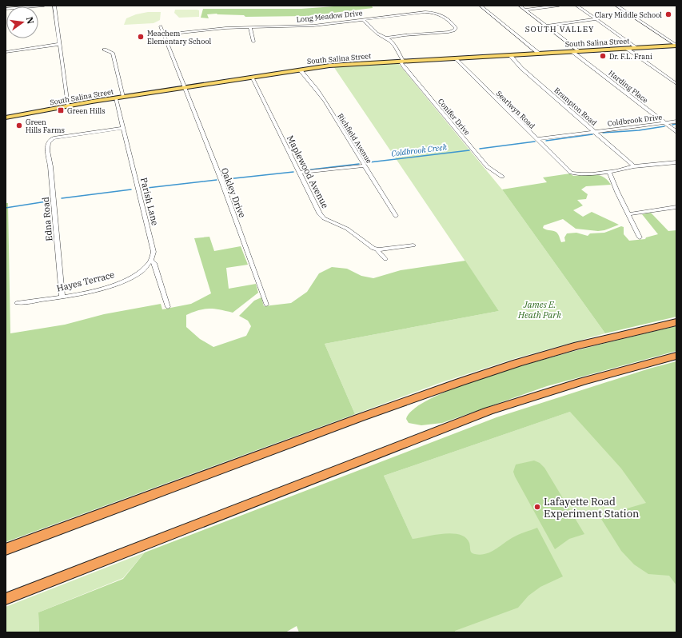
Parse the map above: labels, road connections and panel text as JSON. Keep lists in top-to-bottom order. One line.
{"streets":{"main road":["South Salina Street"],"street":["Long Meadow Drive","Harding Place","Brampton Road","Searlwyn Road","Conifer Drive","Coldbrook Drive","Richfield Avenue","Maplewood Avenue","Oakley Drive","Parish Lane","Edna Road","Hayes Terrace"]},"crossings":[["Long Meadow Drive","Conifer Drive"],["Long Meadow Drive","Oakley Drive"],["South Salina Street","Harding Place"],["South Salina Street","Brampton Road"],["South Salina Street","Searlwyn Road"],["South Salina Street","Conifer Drive"],["South Salina Street","Richfield Avenue"],["South Salina Street","Maplewood Avenue"],["South Salina Street","Oakley Drive"],["South Salina Street","Parish Lane"],["Harding Place","Coldbrook Drive"],["Brampton Road","Coldbrook Drive"],["Searlwyn Road","Coldbrook Drive"],["Parish Lane","Edna Road"],["Parish Lane","Hayes Terrace"],["Edna Road","Hayes Terrace"]],"districts":["SOUTH VALLEY"],"water":["Coldbrook Creek"],"parks":["James E. Heath Park"],"places":{"other":["Clary Middle School","Meachem Elementary School","Dr. F.L. Frani","Green Hills Farms","Lafayette Road Experiment Station"],"transit":["Green Hills"]},"north":"right"}
